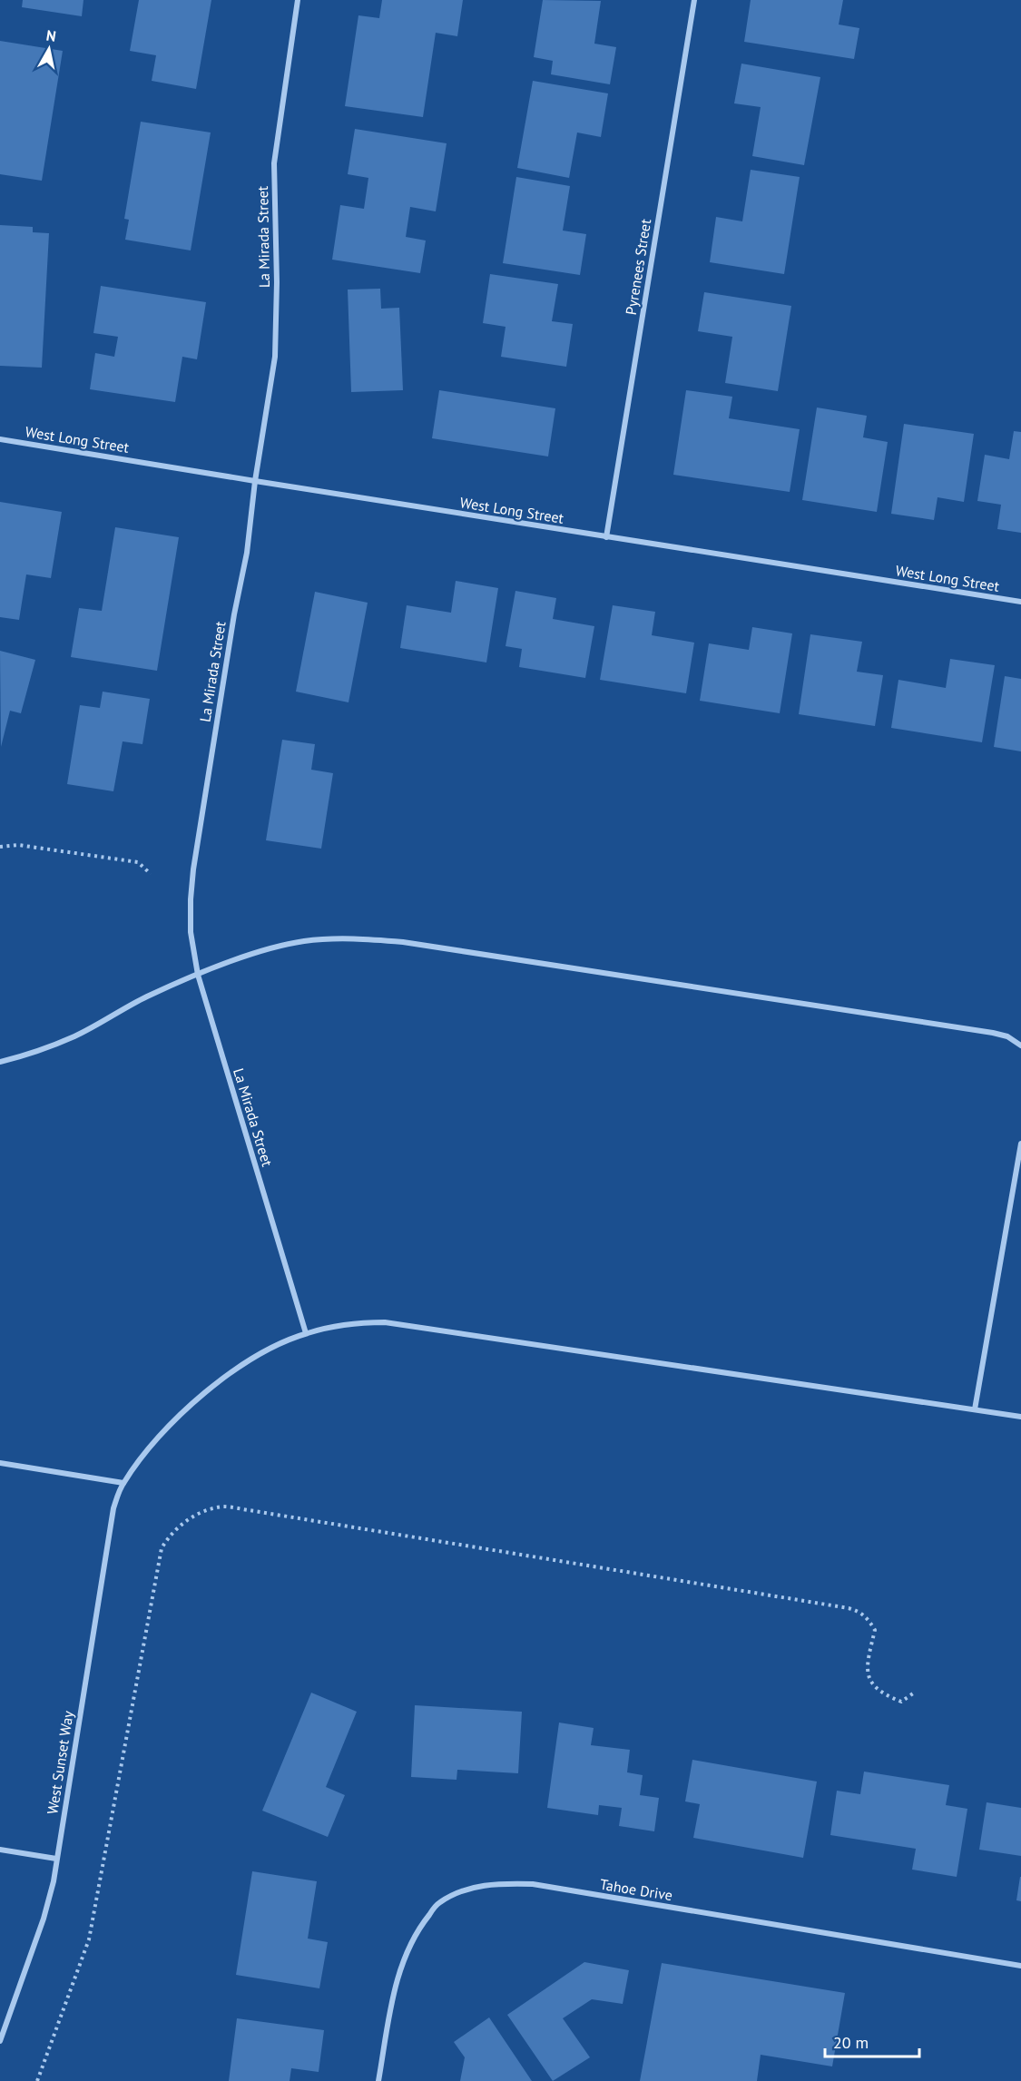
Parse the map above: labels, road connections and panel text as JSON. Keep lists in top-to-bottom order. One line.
{"streets":{"street":["La Mirada Street","Pyrenees Street","West Long Street","West Sunset Way","Tahoe Drive"]},"crossings":[["La Mirada Street","West Long Street"],["La Mirada Street","West Sunset Way"],["Pyrenees Street","West Long Street"]],"scale_bar":"20 m","north":"top"}
